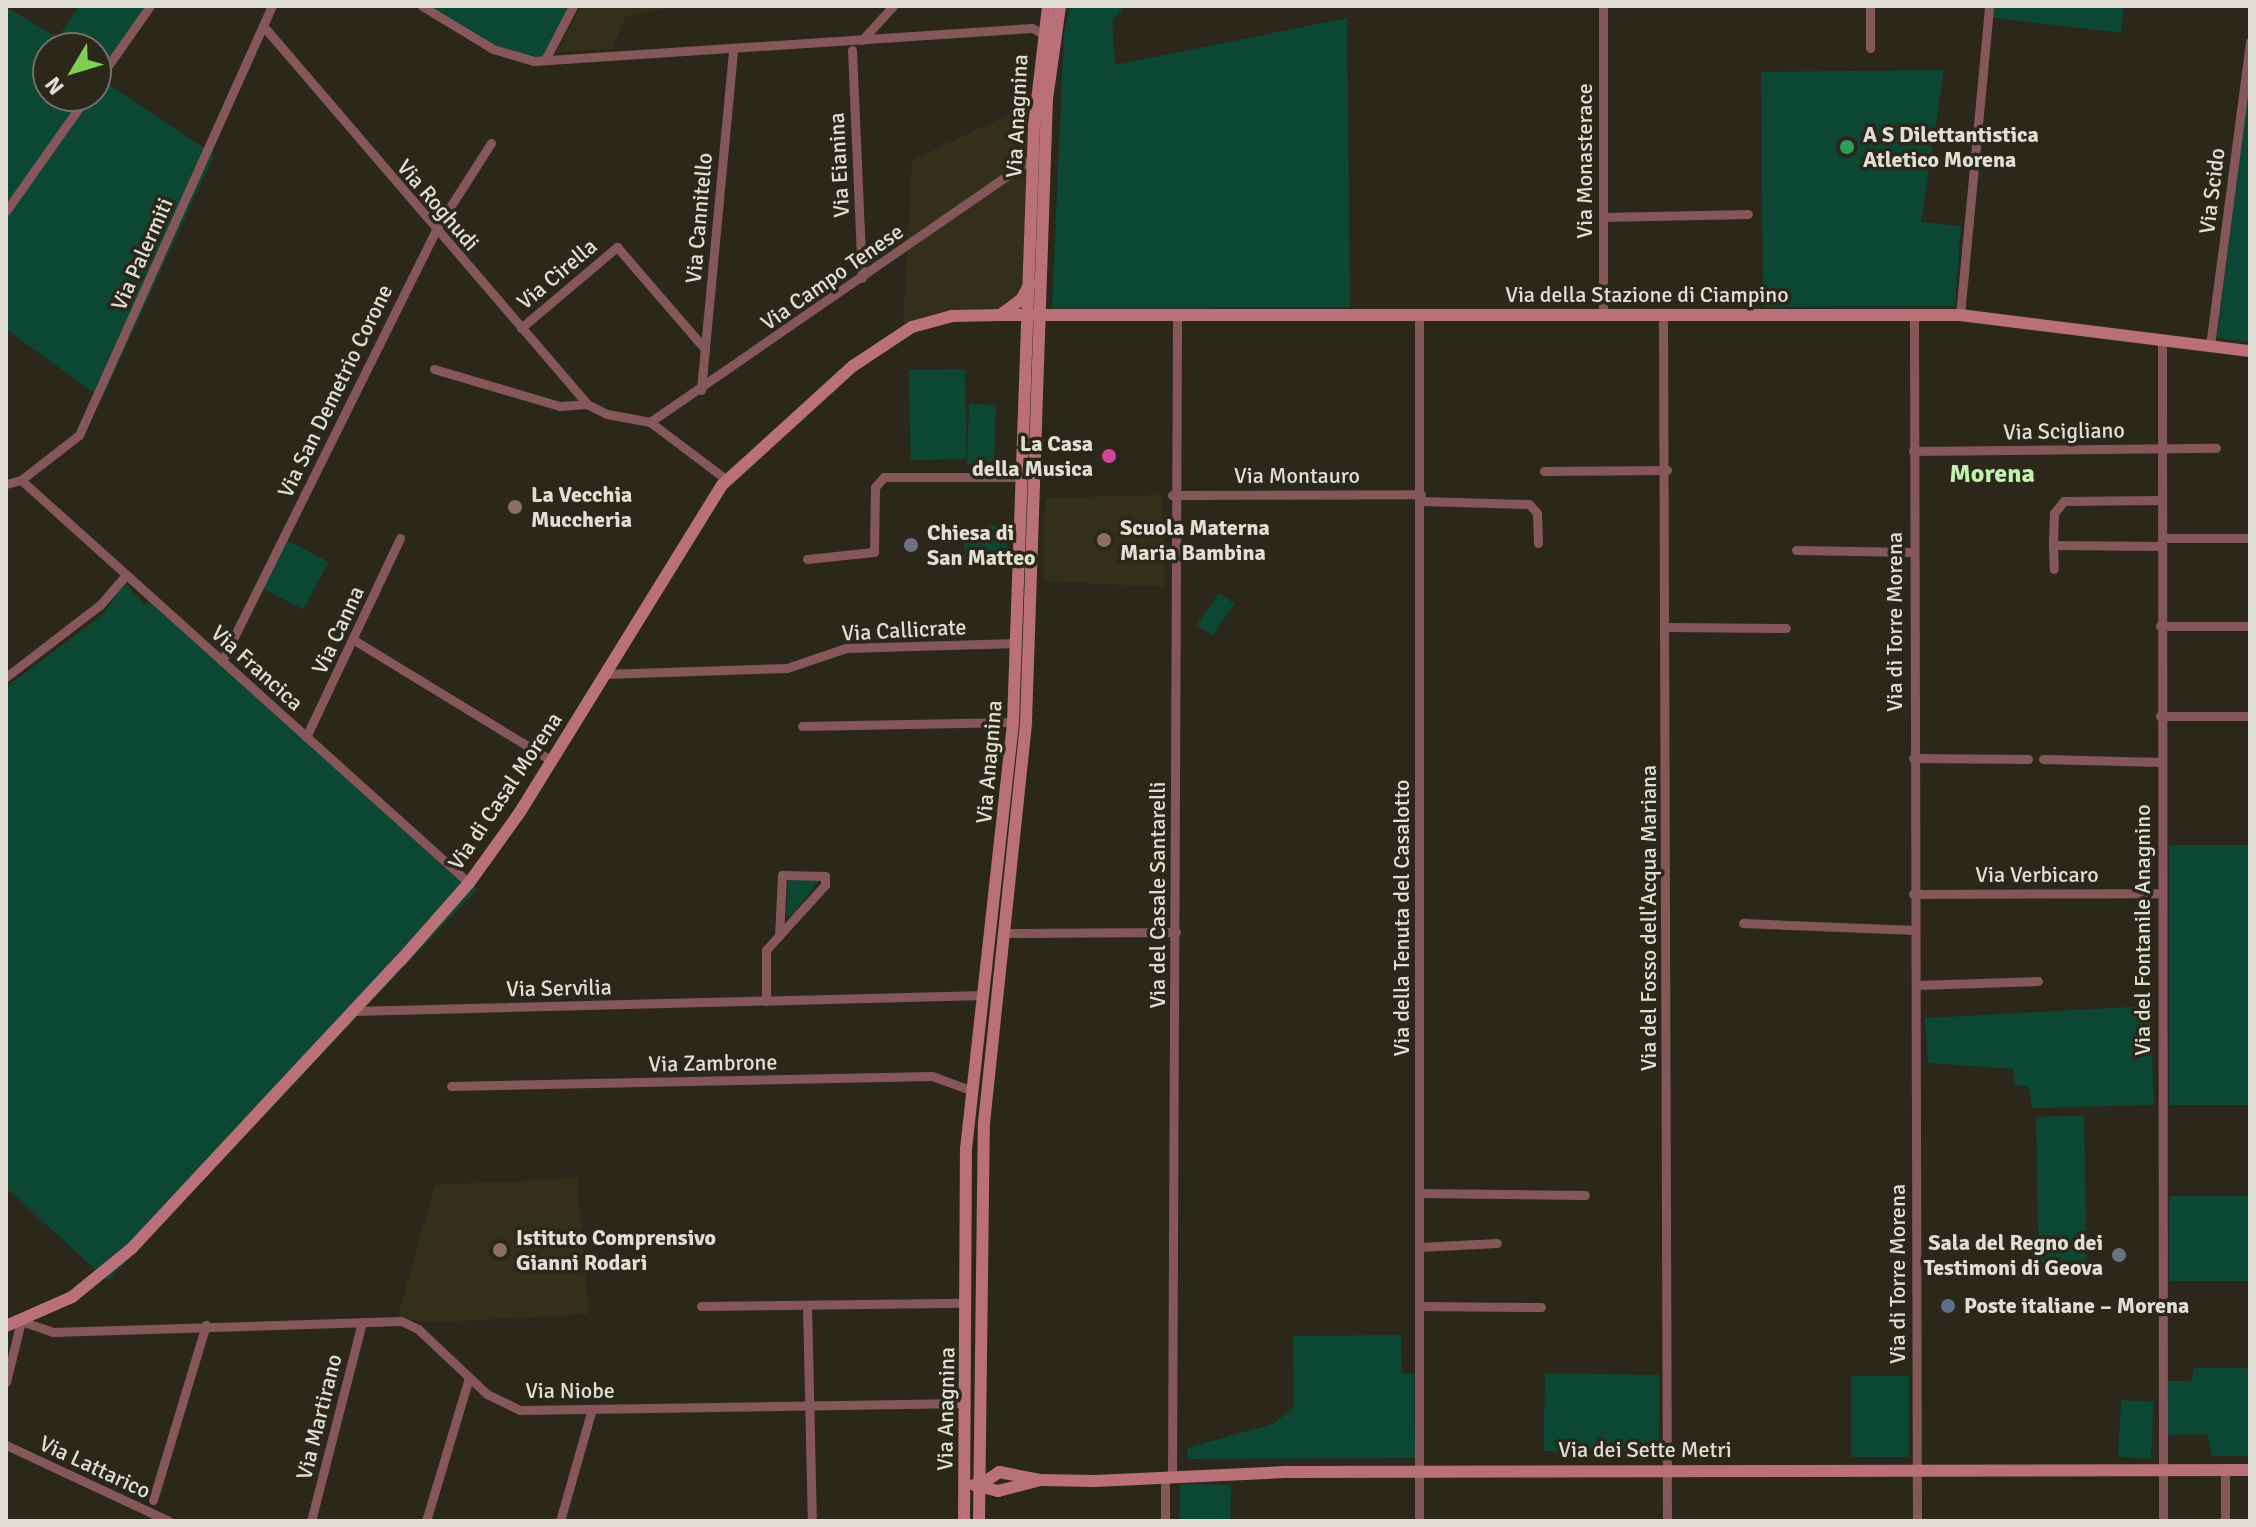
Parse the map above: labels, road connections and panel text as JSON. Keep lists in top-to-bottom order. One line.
{"streets":{"main road":["Via Anagnina","Via della Stazione di Ciampino","Via di Casal Morena","Via dei Sette Metri"],"street":["Via Monasterace","Via Eianina","Via Scido","Via Roghudi","Via Cannitello","Via Palermiti","Via Cirella","Via Campo Tenese","Via San Demetrio Corone","Via Scigliano","Via Montauro","Via di Torre Morena","Via Canna","Via Callicrate","Via Francica","Via Verbicaro","Via del Casale Santarelli","Via della Tenuta del Casalotto","Via del Fosso dell'Acqua Mariana","Via del Fontanile Anagnino","Via Servilia","Via Zambrone","Via Niobe","Via Martirano","Via Lattarico"]},"crossings":[["Via Anagnina","Via Campo Tenese"],["Via Anagnina","Via della Stazione di Ciampino"],["Via Anagnina","Via Callicrate"],["Via Anagnina","Via di Casal Morena"],["Via Anagnina","Via Servilia"],["Via Anagnina","Via Zambrone"],["Via Anagnina","Via Niobe"],["Via Anagnina","Via dei Sette Metri"],["Via Monasterace","Via della Stazione di Ciampino"],["Via Eianina","Via Campo Tenese"],["Via Scido","Via della Stazione di Ciampino"],["Via Roghudi","Via Palermiti"],["Via Roghudi","Via Cirella"],["Via Roghudi","Via Campo Tenese"],["Via Roghudi","Via San Demetrio Corone"],["Via Roghudi","Via di Casal Morena"],["Via Cannitello","Via Cirella"],["Via Cannitello","Via Campo Tenese"],["Via Palermiti","Via Francica"],["Via della Stazione di Ciampino","Via di Torre Morena"],["Via della Stazione di Ciampino","Via di Casal Morena"],["Via della Stazione di Ciampino","Via del Casale Santarelli"],["Via della Stazione di Ciampino","Via della Tenuta del Casalotto"],["Via della Stazione di Ciampino","Via del Fosso dell'Acqua Mariana"],["Via della Stazione di Ciampino","Via del Fontanile Anagnino"],["Via San Demetrio Corone","Via Francica"],["Via Scigliano","Via di Torre Morena"],["Via Scigliano","Via del Fontanile Anagnino"],["Via Montauro","Via del Casale Santarelli"],["Via Montauro","Via della Tenuta del Casalotto"],["Via di Torre Morena","Via Verbicaro"],["Via di Torre Morena","Via dei Sette Metri"],["Via Canna","Via Francica"],["Via Callicrate","Via di Casal Morena"],["Via Francica","Via di Casal Morena"],["Via di Casal Morena","Via Servilia"],["Via di Casal Morena","Via Niobe"],["Via Verbicaro","Via del Fontanile Anagnino"],["Via del Casale Santarelli","Via dei Sette Metri"],["Via della Tenuta del Casalotto","Via dei Sette Metri"],["Via del Fosso dell'Acqua Mariana","Via dei Sette Metri"],["Via del Fontanile Anagnino","Via dei Sette Metri"],["Via Niobe","Via Martirano"]],"districts":["Morena"],"places":["A S Dilettantistica Atletico Morena","La Casa della Musica","La Vecchia Muccheria","Scuola Materna Maria Bambina","Chiesa di San Matteo","Istituto Comprensivo Gianni Rodari","Sala del Regno dei Testimoni di Geova","Poste italiane – Morena"],"north":"bottom left"}
